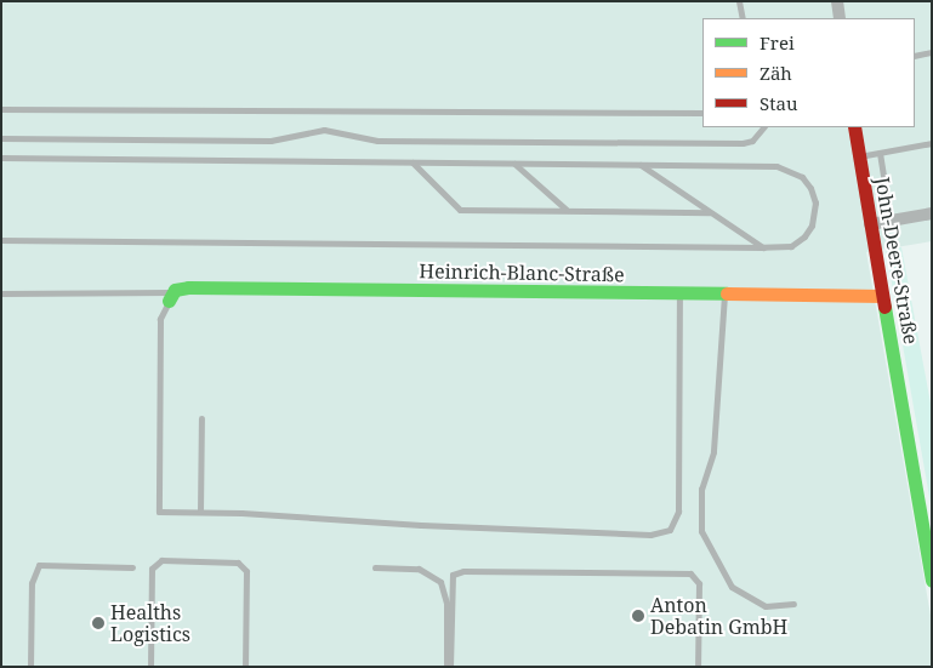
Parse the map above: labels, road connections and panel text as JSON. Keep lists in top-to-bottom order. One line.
{"streets":{"street":["John-Deere-Straße","Heinrich-Blanc-Straße"]},"crossings":[["John-Deere-Straße","Heinrich-Blanc-Straße"]],"places":["Anton Debatin GmbH","Healths Logistics"],"legend":["Frei","Zäh","Stau"]}
